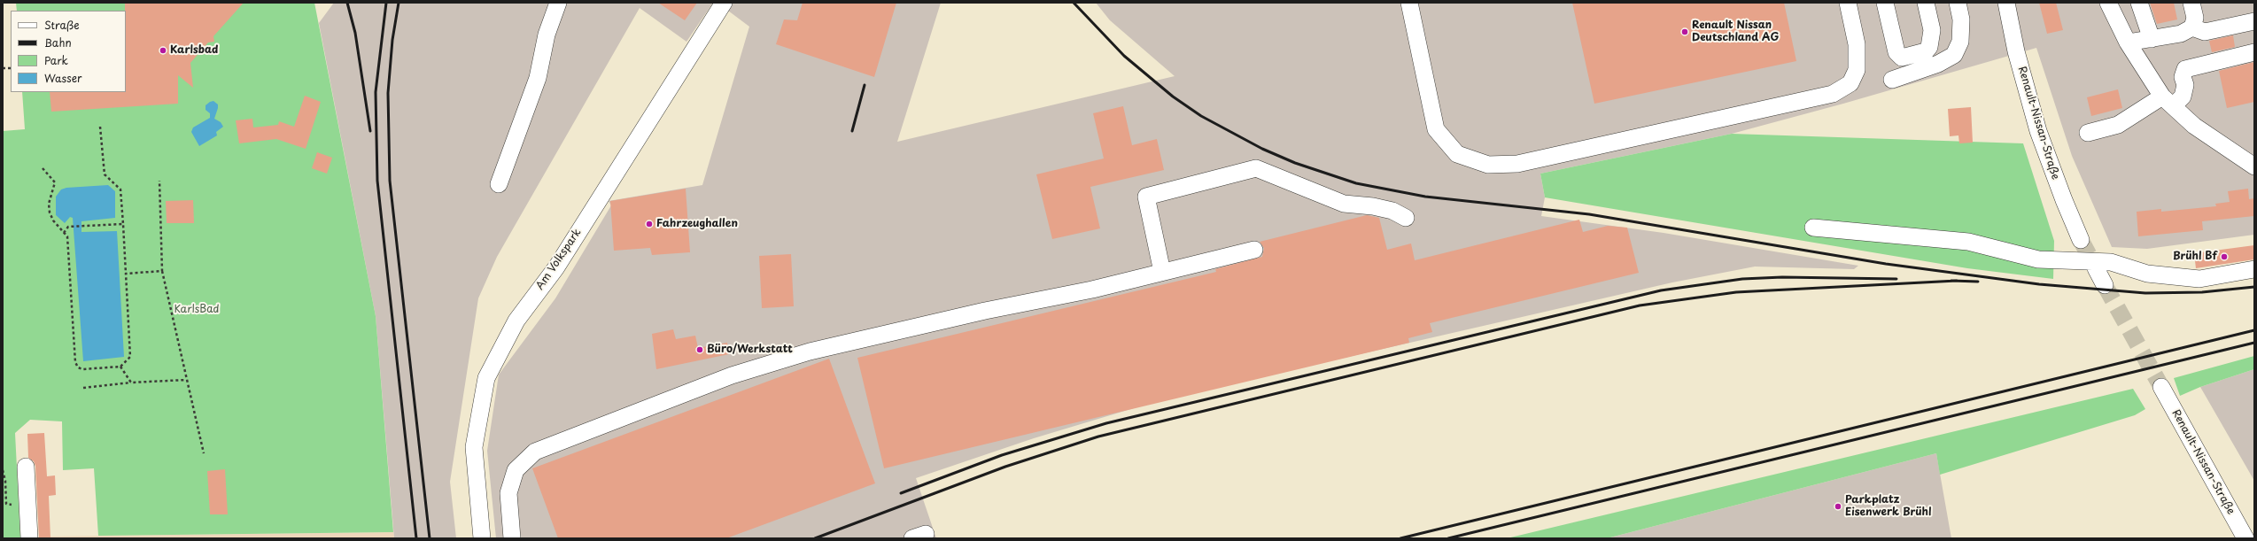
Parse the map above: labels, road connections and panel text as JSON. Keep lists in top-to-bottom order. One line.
{"streets":{"street":["Renault-Nissan-Straße","Am Volkspark"]},"parks":["KarlsBad"],"places":["Renault Nissan Deutschland AG","Karlsbad","Fahrzeughallen","Brühl Bf","Büro/Werkstatt","Parkplatz Eisenwerk Brühl"],"legend":["Straße","Bahn","Park","Wasser"]}
